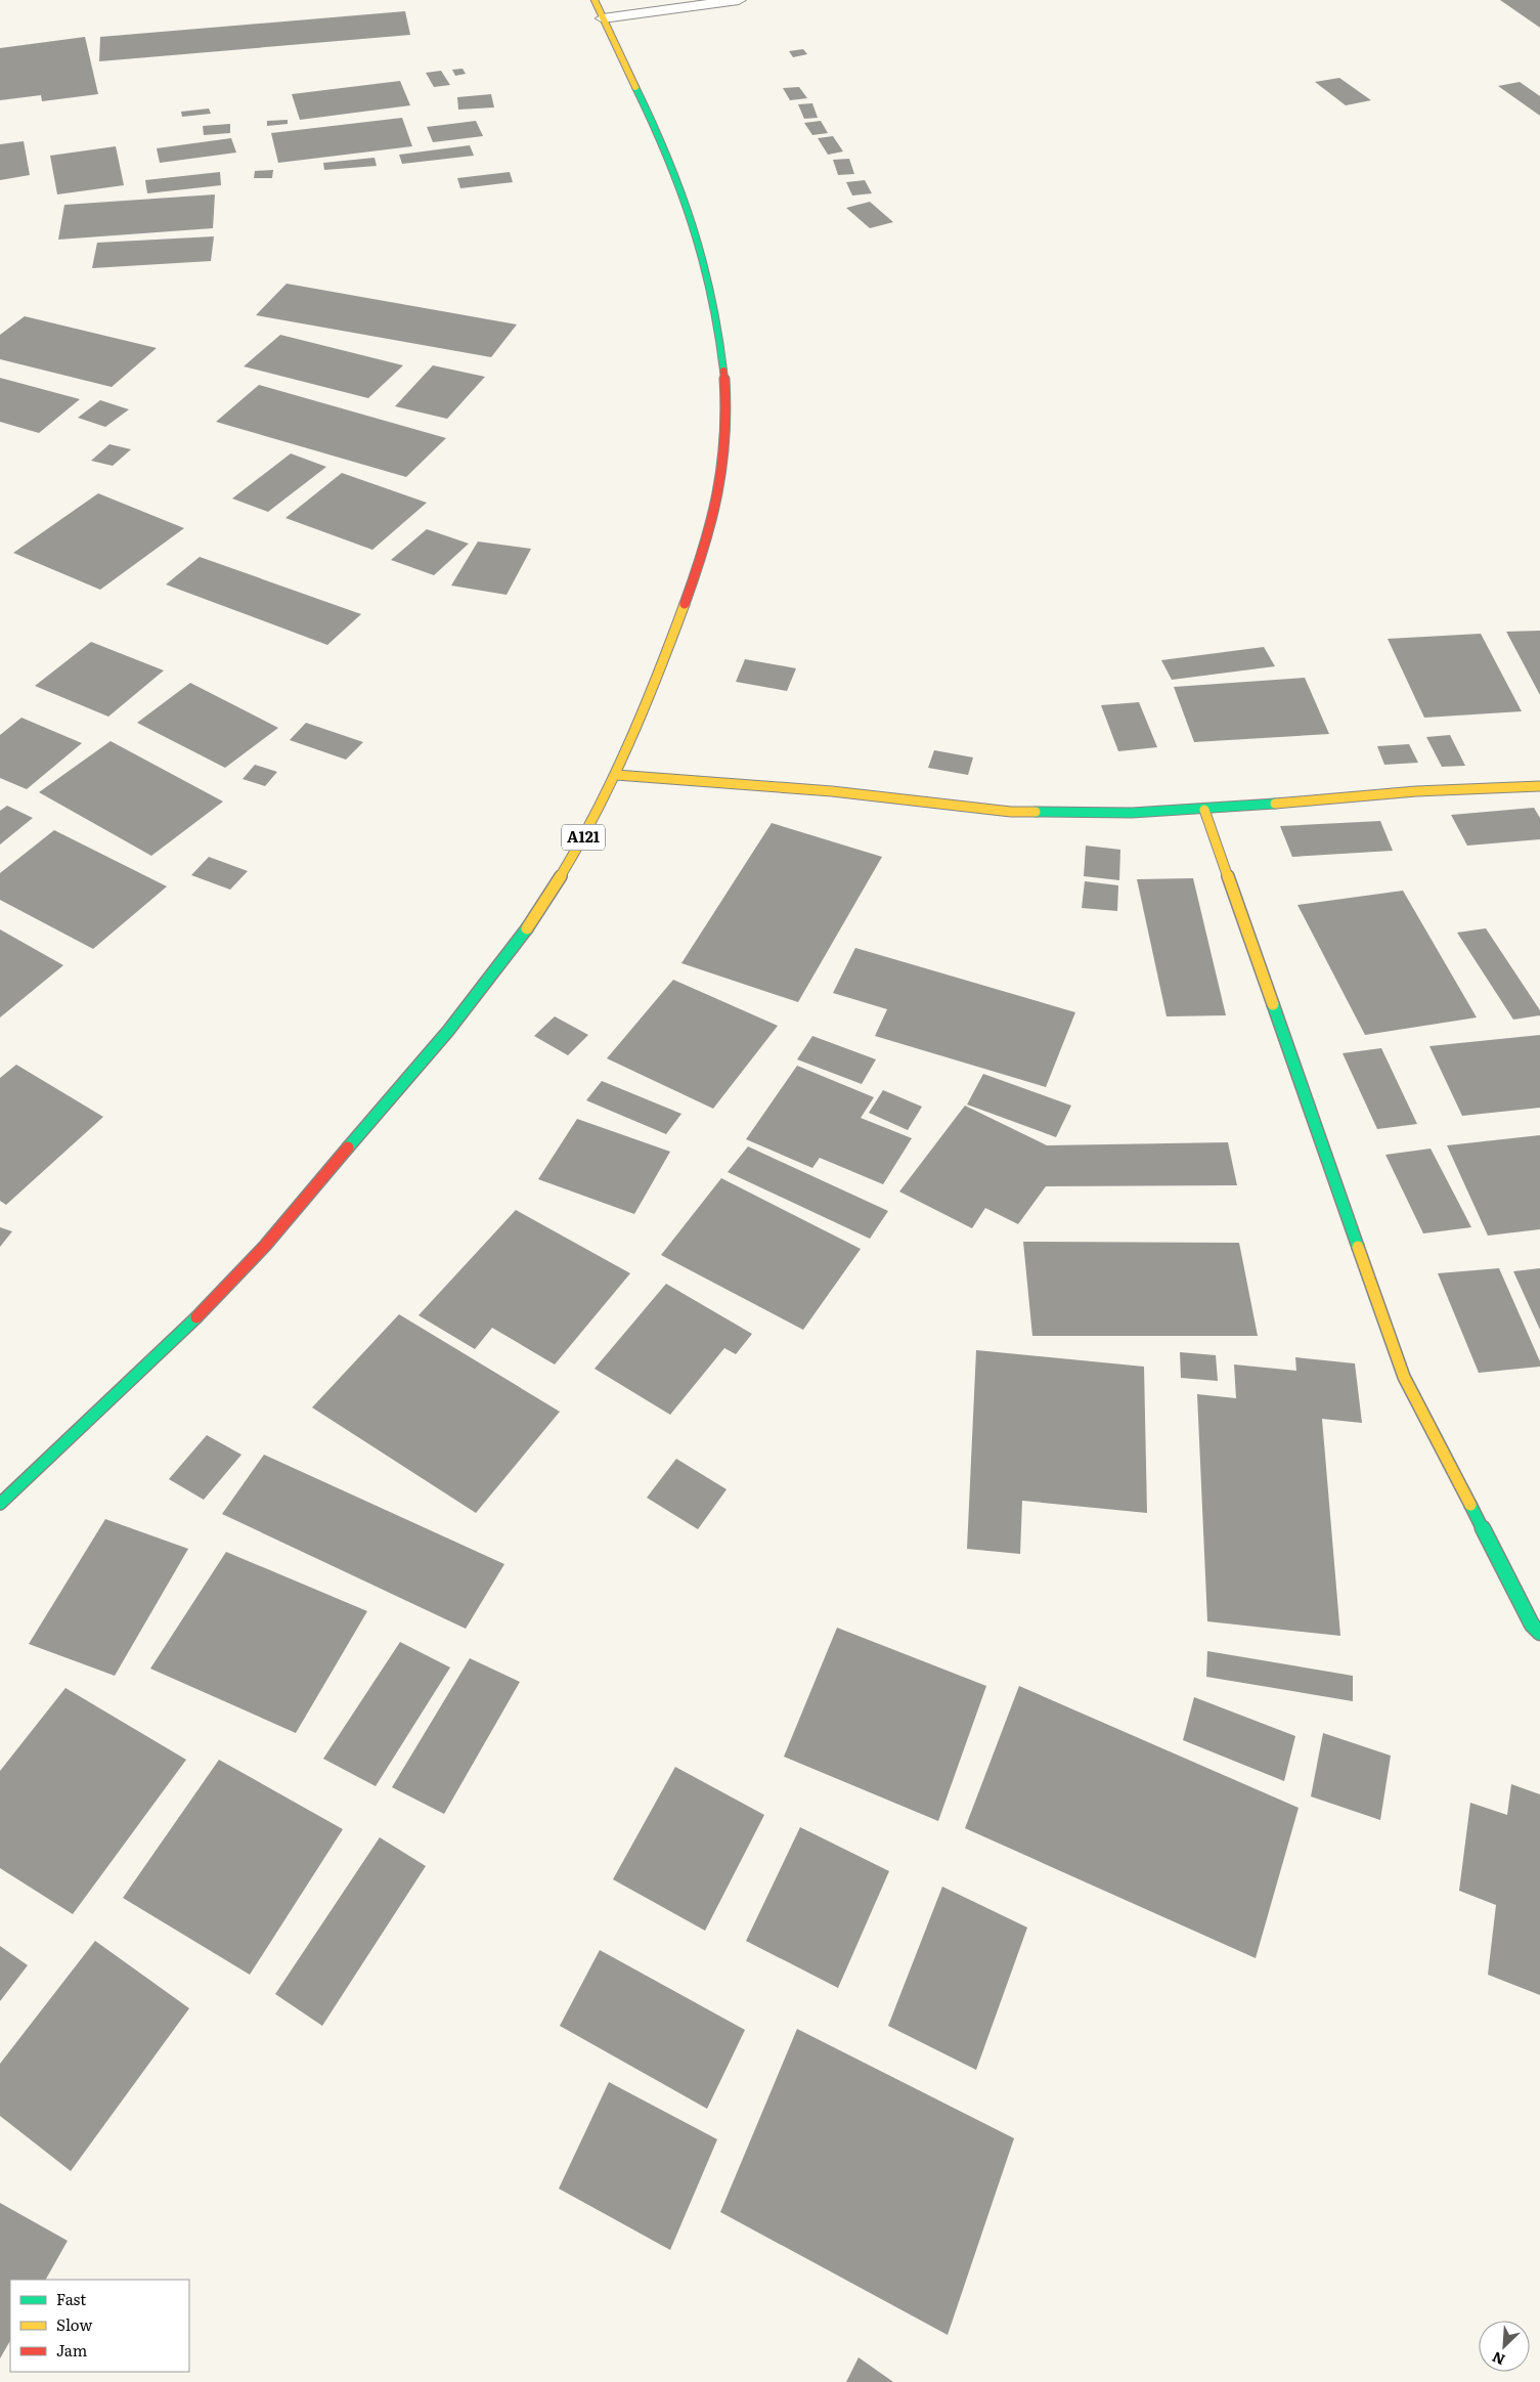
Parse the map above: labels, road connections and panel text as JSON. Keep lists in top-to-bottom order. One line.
{"streets":{"main road":["A121"]},"legend":["Fast","Slow","Jam"],"north":"bottom left"}
